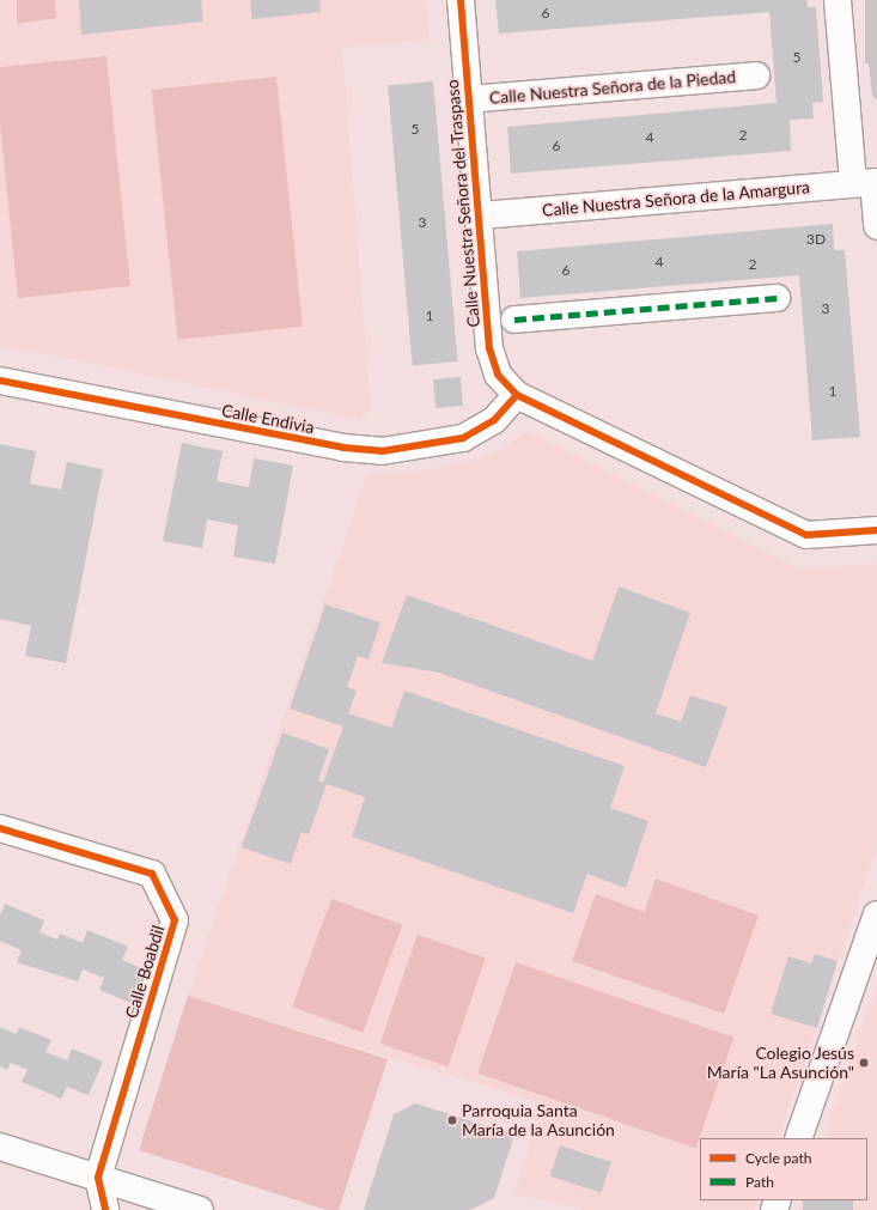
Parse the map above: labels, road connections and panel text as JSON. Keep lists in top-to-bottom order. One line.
{"streets":{"street":["Calle Nuestra Señora de la Piedad","Calle Nuestra Señora de la Amargura","Calle Nuestra Señora del Traspaso","Calle Endivia","Calle Boabdil"]},"crossings":[["Calle Nuestra Señora de la Piedad","Calle Nuestra Señora del Traspaso"],["Calle Nuestra Señora de la Amargura","Calle Nuestra Señora del Traspaso"],["Calle Nuestra Señora del Traspaso","Calle Endivia"]],"places":["Colegio Jesús María \"La Asunción\"","Parroquia Santa María de la Asunción"],"house_numbers":["6","5","5","2","4","6","3","3D","4","2","6","3","1","1"],"legend":["Cycle path","Path"]}
